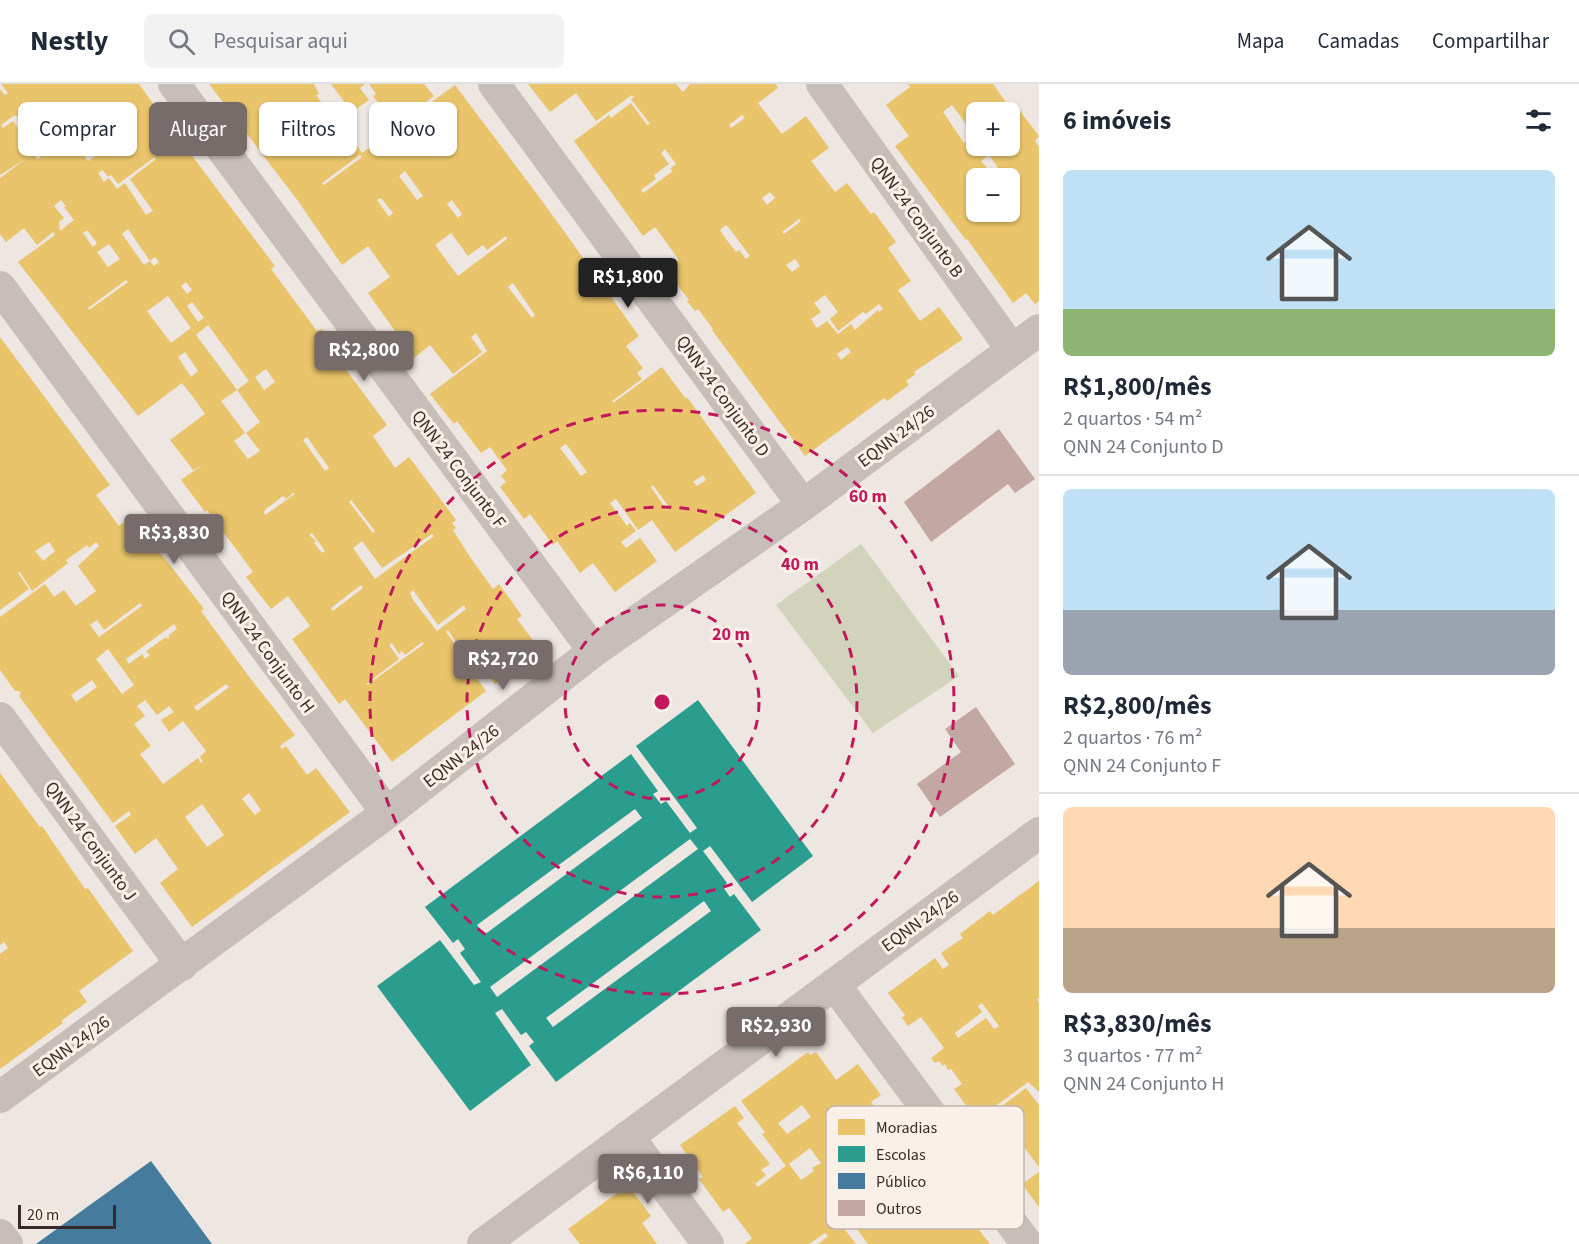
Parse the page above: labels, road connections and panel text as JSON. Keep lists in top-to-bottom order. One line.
{"streets":{"street":["QNN 24 Conjunto B","QNN 24 Conjunto D","EQNN 24/26","QNN 24 Conjunto F","QNN 24 Conjunto H","QNN 24 Conjunto J"]},"crossings":[["QNN 24 Conjunto B","EQNN 24/26"],["QNN 24 Conjunto D","EQNN 24/26"],["EQNN 24/26","QNN 24 Conjunto F"],["EQNN 24/26","QNN 24 Conjunto H"],["EQNN 24/26","QNN 24 Conjunto J"]],"legend":["Moradias","Escolas","Público","Outros"],"scale_bar":"20 m","page":{"header":"Nestly","search":"Pesquisar aqui","nav":["Mapa","Camadas","Compartilhar"],"heading":"6 imóveis","map_buttons":["+","−"],"chip":["Comprar","Alugar","Filtros","Novo"],"list":[{"name":"R$1,800/mês","note":"2 quartos · 54 m² · QNN 24 Conjunto D"},{"name":"R$2,800/mês","note":"2 quartos · 76 m² · QNN 24 Conjunto F"},{"name":"R$3,830/mês","note":"3 quartos · 77 m² · QNN 24 Conjunto H"}],"price":["R$1,800","R$2,800","R$3,830","R$2,720","R$2,930","R$6,110"],"scale":"20 m"},"rings":["60 m","40 m","20 m"]}
